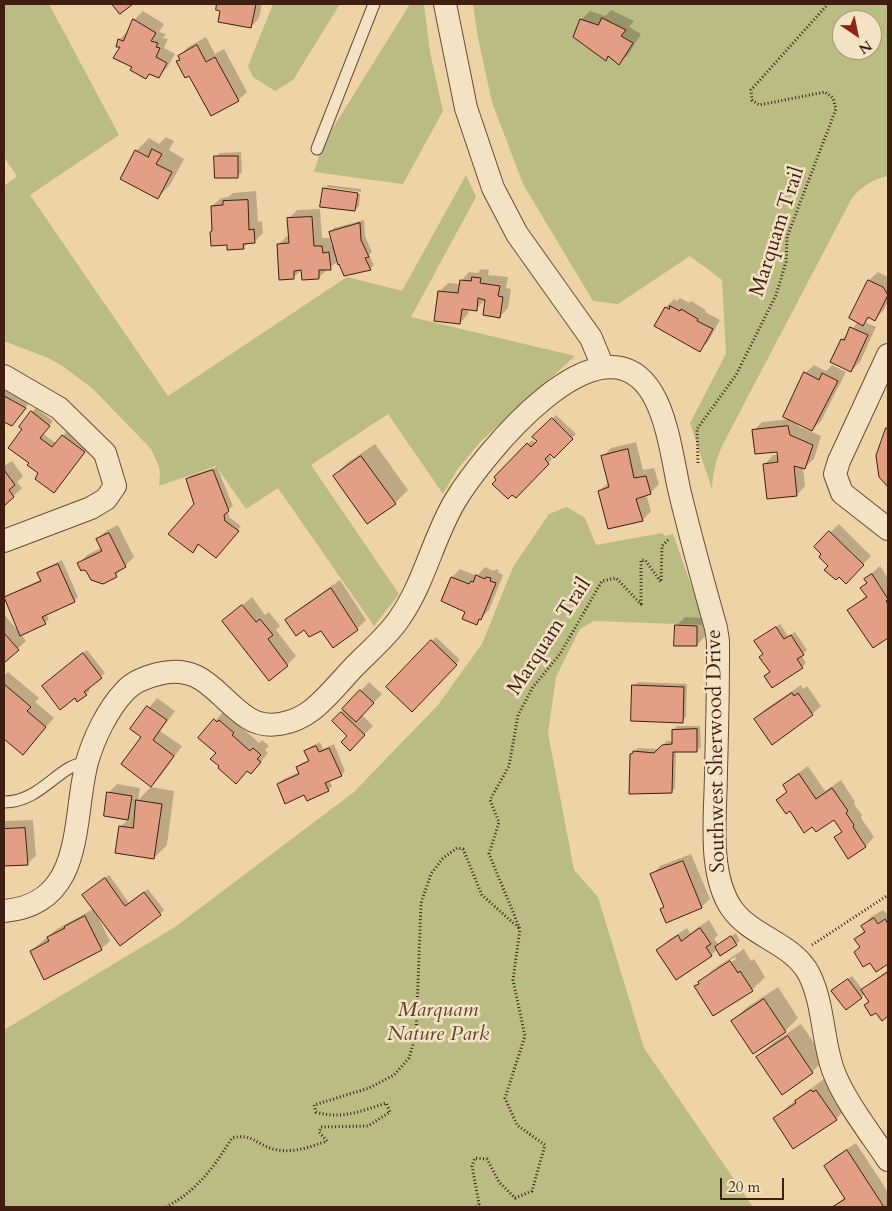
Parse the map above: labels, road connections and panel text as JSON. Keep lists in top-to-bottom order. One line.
{"streets":{"street":["Southwest Sherwood Drive"],"path":["Marquam Trail"]},"parks":["Marquam Nature Park"],"scale_bar":"20 m","north":"bottom right"}
